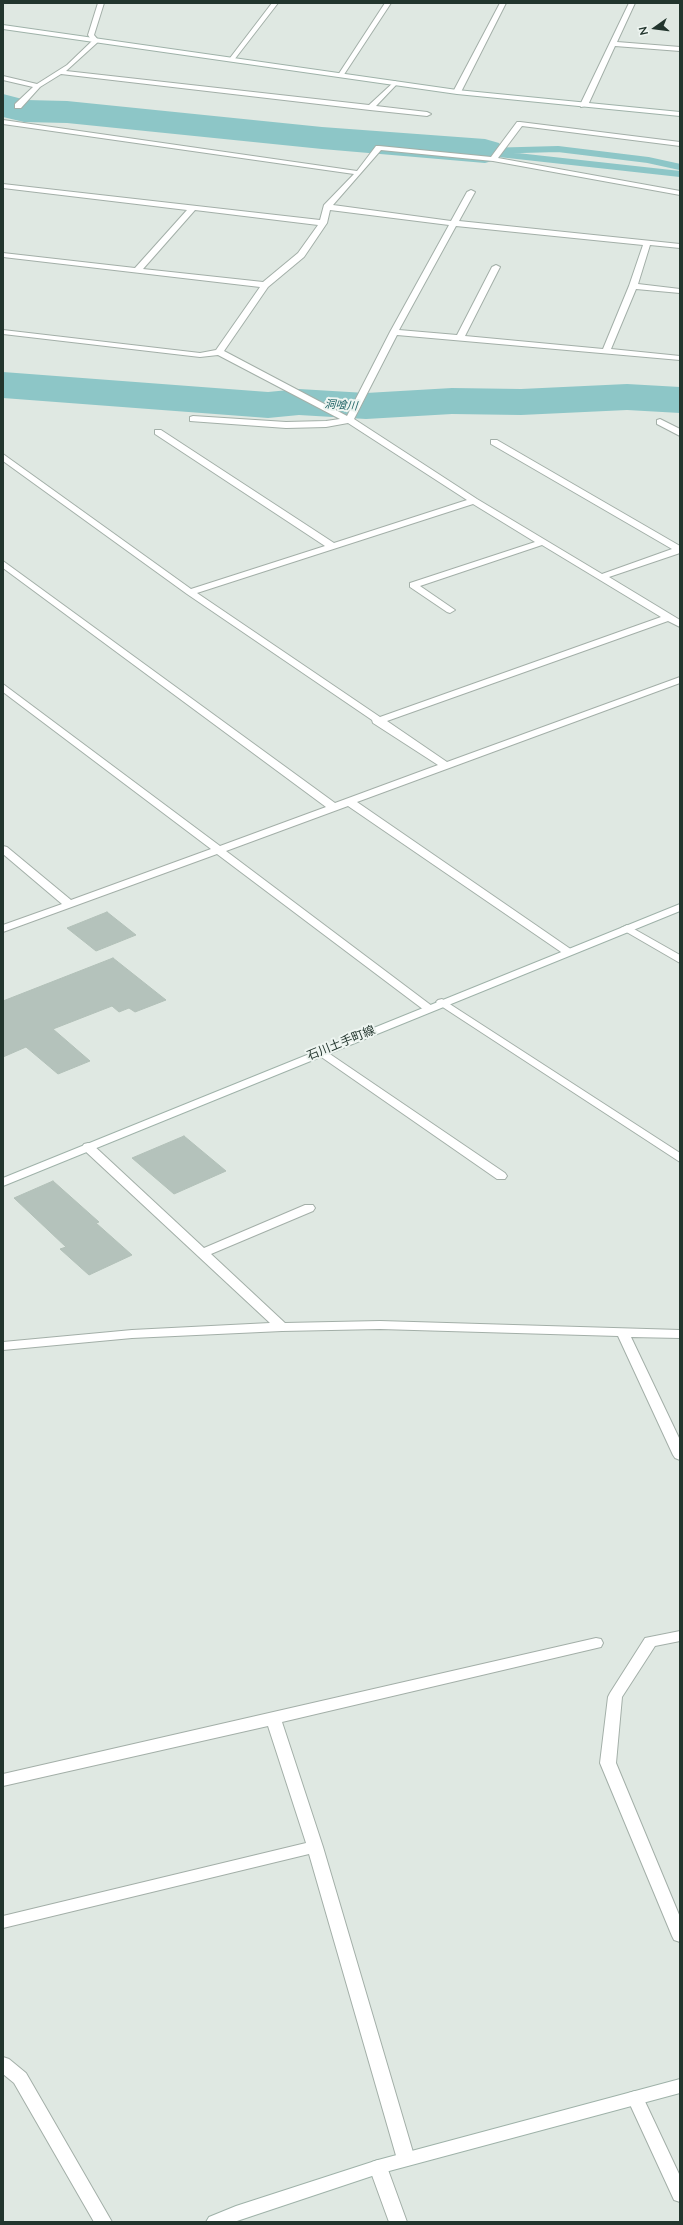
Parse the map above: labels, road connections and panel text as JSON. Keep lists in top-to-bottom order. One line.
{"streets":{"street":["石川土手町線"]},"water":["洞喰川"],"north":"left"}
